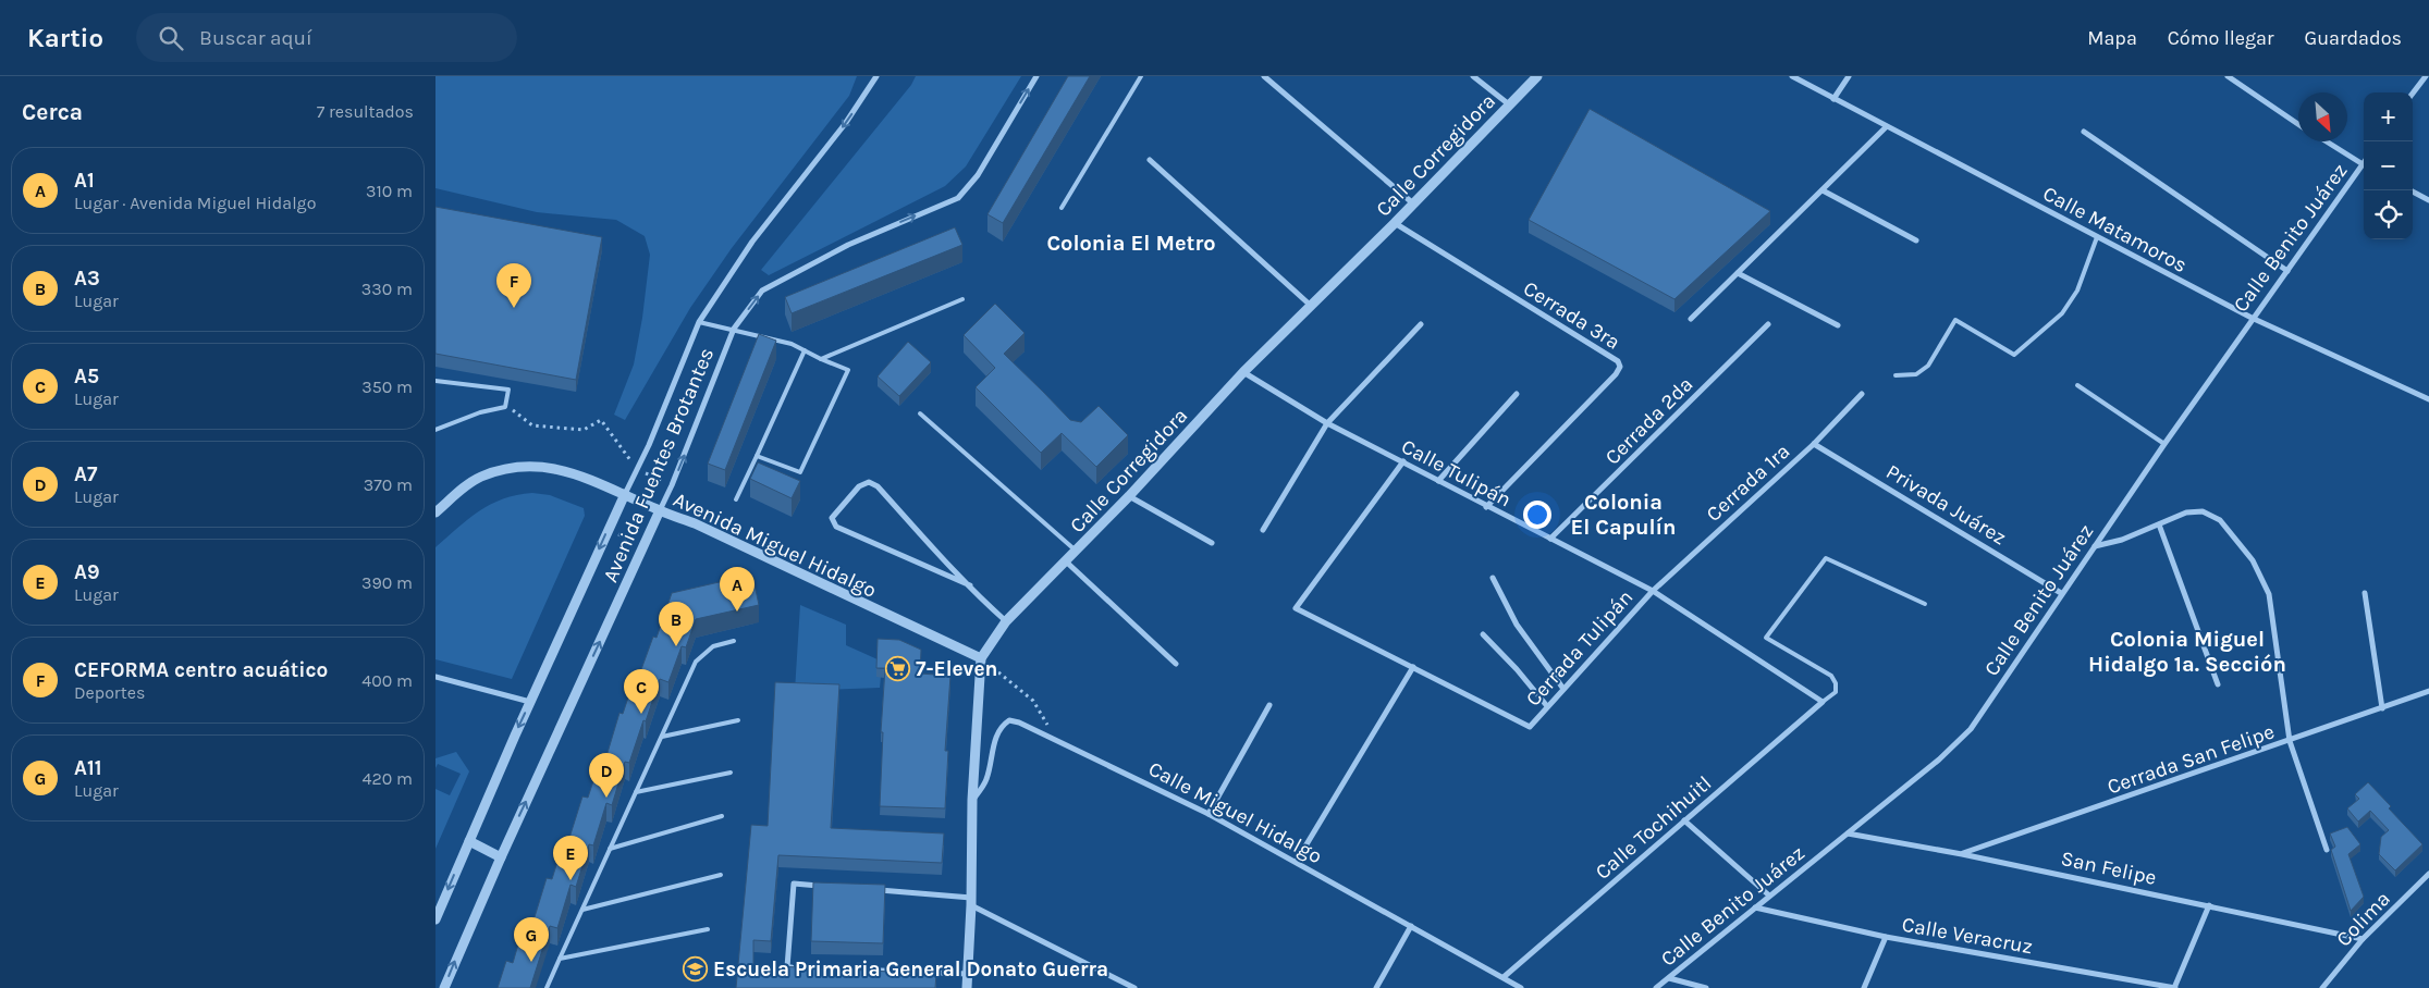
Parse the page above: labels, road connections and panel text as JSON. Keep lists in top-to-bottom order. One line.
{"streets":{"street":["Calle Corregidora","Calle Matamoros","Calle Benito Juárez","Cerrada 3ra","Cerrada 2da","Avenida Fuentes Brotantes","Calle Tulipán","Cerrada 1ra","Privada Juárez","Avenida Miguel Hidalgo","Cerrada Tulipán","Cerrada San Felipe","Calle Miguel Hidalgo","Calle Tochihuitl","San Felipe","Colima","Calle Veracruz"]},"crossings":[["Calle Corregidora","Cerrada 3ra"],["Calle Corregidora","Calle Tulipán"],["Calle Corregidora","Avenida Miguel Hidalgo"],["Calle Matamoros","Calle Benito Juárez"],["Calle Benito Juárez","Privada Juárez"],["Calle Benito Juárez","San Felipe"],["Calle Benito Juárez","Calle Veracruz"],["Cerrada 3ra","Calle Tulipán"],["Cerrada 2da","Calle Tulipán"],["Avenida Fuentes Brotantes","Avenida Miguel Hidalgo"],["Calle Tulipán","Cerrada 1ra"],["Calle Tulipán","Cerrada Tulipán"],["Calle Tulipán","Calle Tochihuitl"],["Cerrada 1ra","Privada Juárez"],["Cerrada 1ra","Cerrada Tulipán"],["Cerrada San Felipe","San Felipe"],["Calle Miguel Hidalgo","Calle Tochihuitl"],["San Felipe","Colima"]],"districts":["Colonia El Metro","Colonia El Capulín","Colonia Miguel Hidalgo 1a. Sección"],"places":{"supermarket":["7-Eleven"],"school or university":["Escuela Primaria General Donato Guerra"]},"north":"bottom right","page":{"header":"Kartio","search":"Buscar aquí","nav":["Mapa","Cómo llegar","Guardados"],"heading":["Cerca","7 resultados"],"map_buttons":["+","−"],"list":[{"mark":"A","name":"A1","note":"Lugar · Avenida Miguel Hidalgo","value":"310 m"},{"mark":"B","name":"A3","note":"Lugar","value":"330 m"},{"mark":"C","name":"A5","note":"Lugar","value":"350 m"},{"mark":"D","name":"A7","note":"Lugar","value":"370 m"},{"mark":"E","name":"A9","note":"Lugar","value":"390 m"},{"mark":"F","name":"CEFORMA centro acuático","note":"Deportes","value":"400 m"},{"mark":"G","name":"A11","note":"Lugar","value":"420 m"}],"pins":["F","A","B","C","D","E","G"]}}
